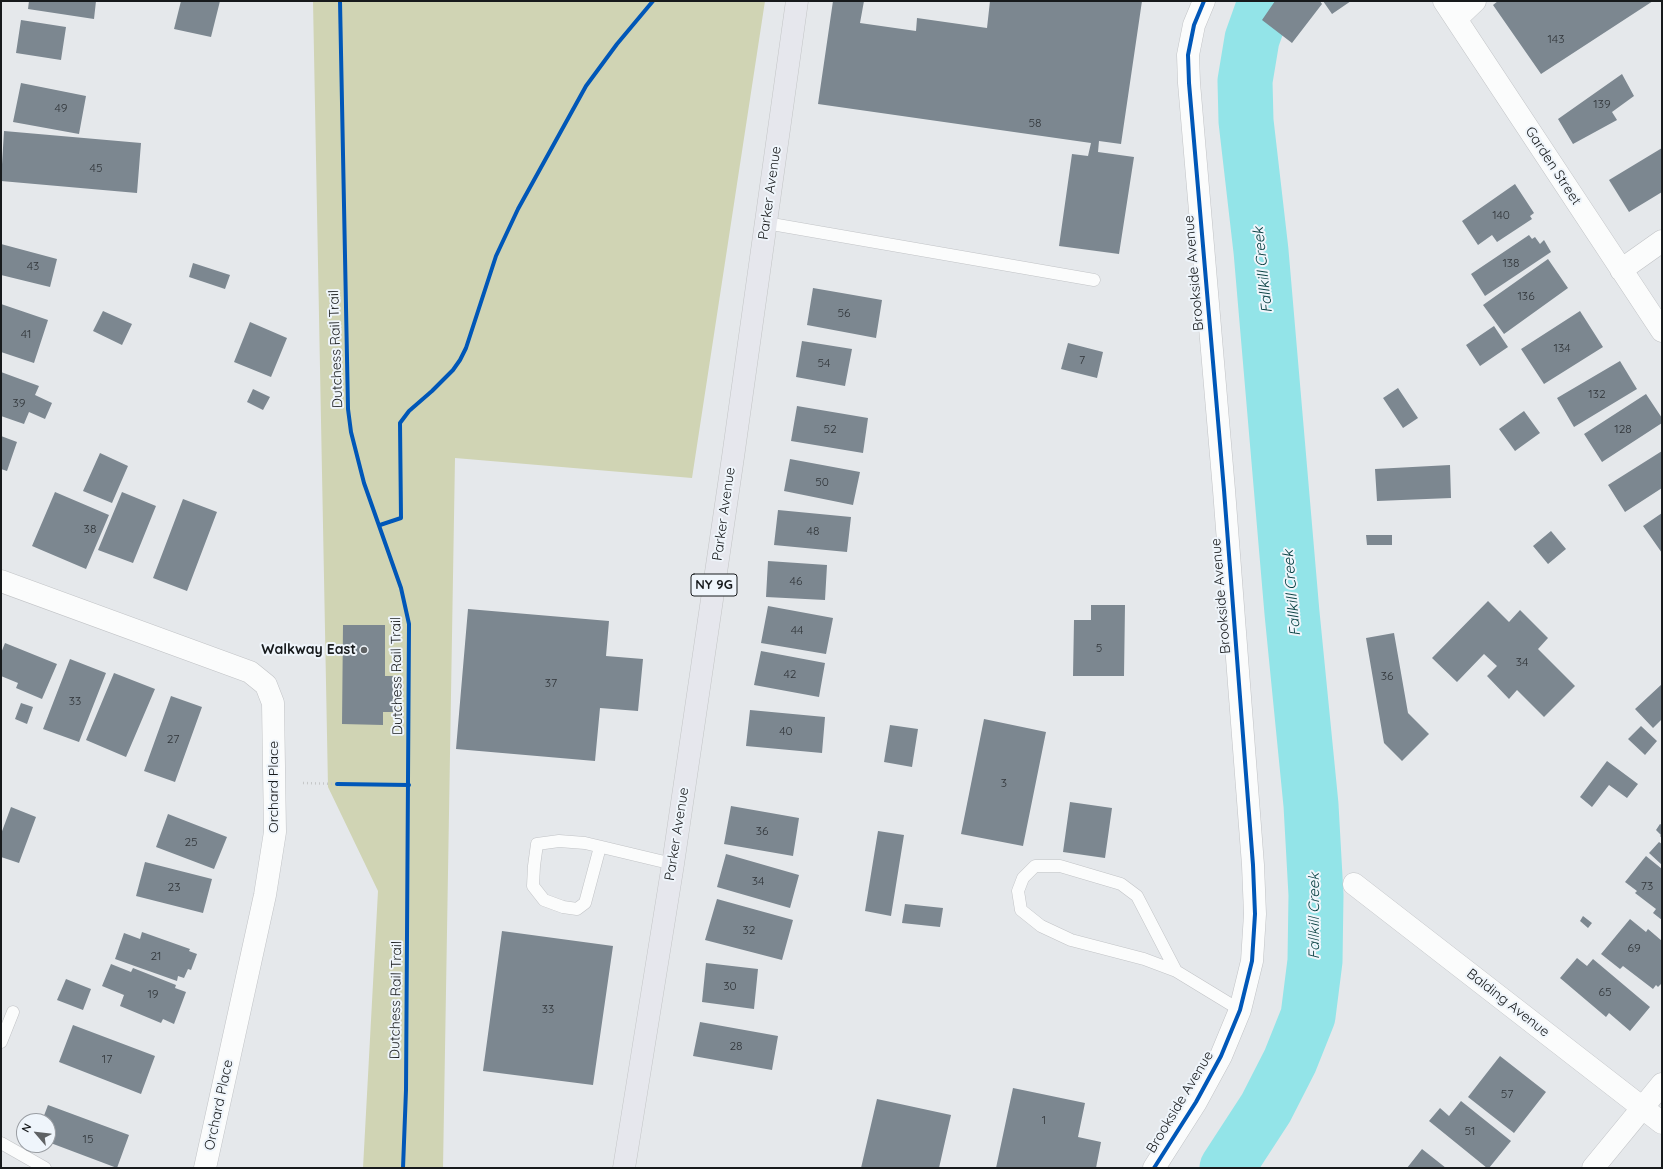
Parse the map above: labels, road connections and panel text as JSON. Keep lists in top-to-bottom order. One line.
{"streets":{"main road":["Parker Avenue","NY 9G"],"street":["Garden Street","Brookside Avenue","Orchard Place","Balding Avenue"],"cycle path":["Dutchess Rail Trail"]},"water":["Fallkill Creek"],"places":["Walkway East"],"house_numbers":["143","139","49","58","45","140","138","43","136","56","41","134","7","54","132","39","52","128","50","38","48","46","44","5","34","42","36","37","33","40","27","3","36","25","34","73","23","32","69","21","30","65","19","33","28","17","57","1","51","15"],"north":"top left"}
